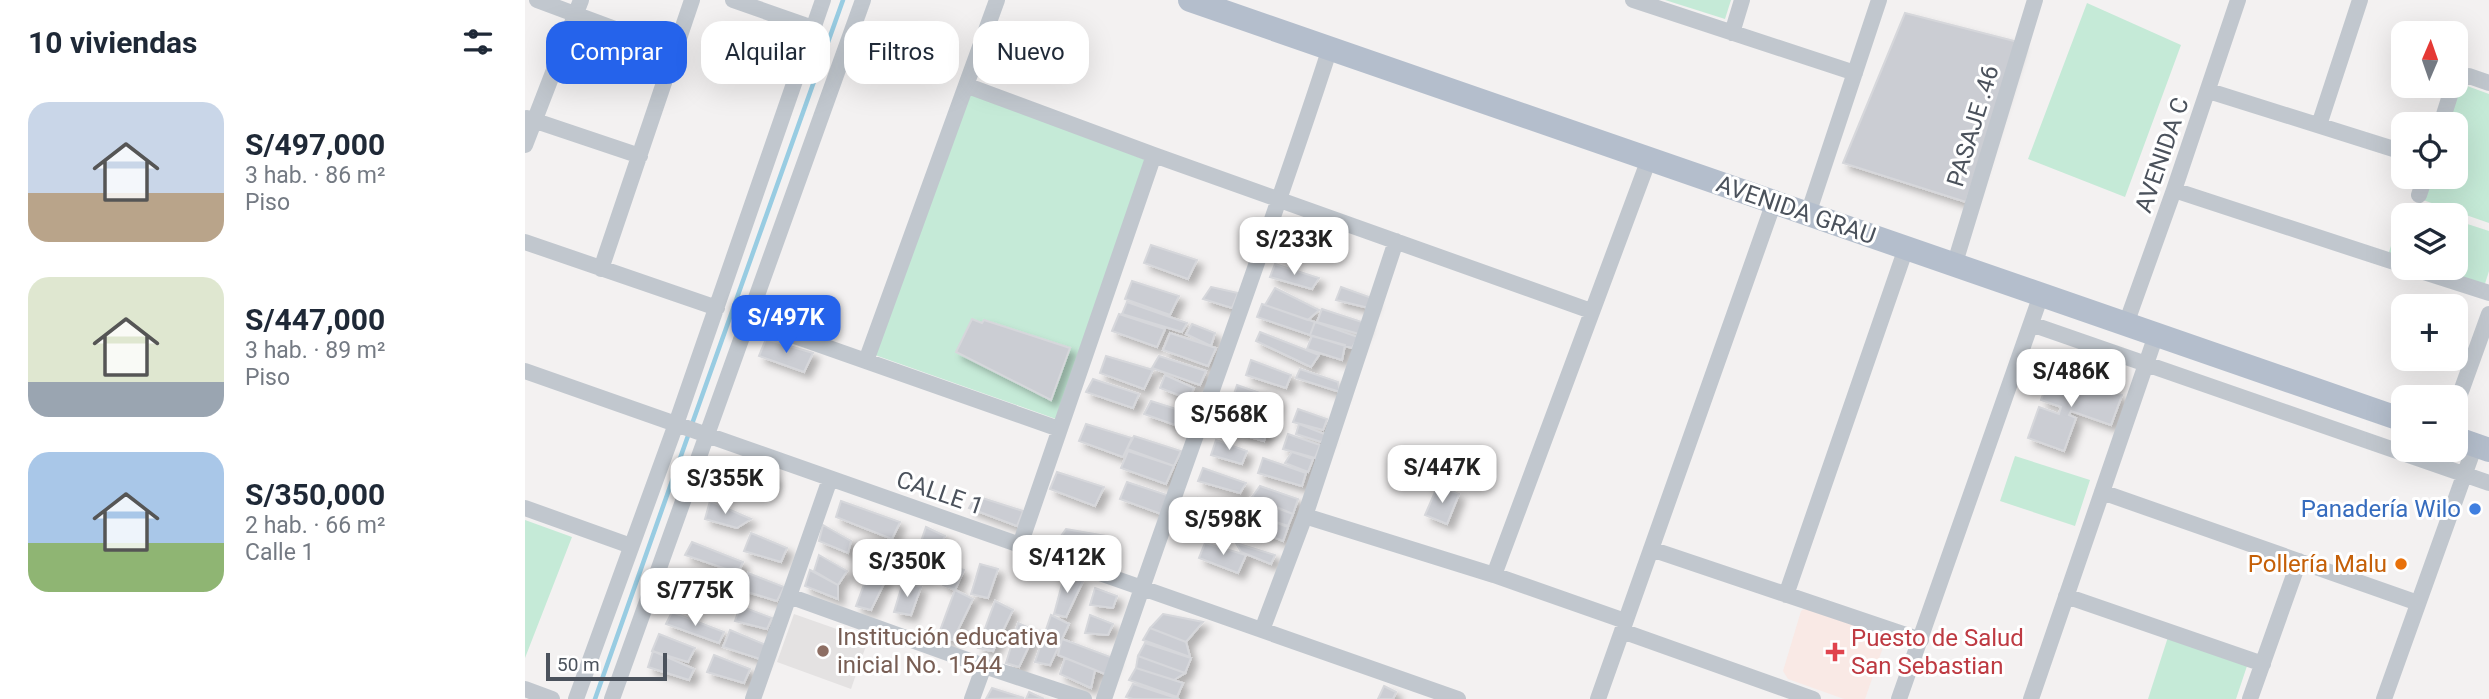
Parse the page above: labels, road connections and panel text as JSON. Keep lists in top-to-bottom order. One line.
{"streets":{"main road":["AVENIDA GRAU"],"street":["PASAJE .46","AVENIDA C","CALLE 1"]},"crossings":[["PASAJE .46","AVENIDA GRAU"],["AVENIDA C","AVENIDA GRAU"]],"places":{"other":["Panadería Wilo","Pollería Malu","Institución educativa inicial No. 1544"],"health":["Puesto de Salud San Sebastian"]},"scale_bar":"50 m","north":"top","page":{"heading":"10 viviendas","map_buttons":["+","−"],"chip":["Comprar","Alquilar","Filtros","Nuevo"],"list":[{"name":"S/497,000","note":"3 hab. · 86 m² · Piso"},{"name":"S/447,000","note":"3 hab. · 89 m² · Piso"},{"name":"S/350,000","note":"2 hab. · 66 m² · Calle 1"}],"price":["S/233K","S/497K","S/486K","S/568K","S/447K","S/355K","S/598K","S/412K","S/350K","S/775K"],"scale":"50 m"}}
